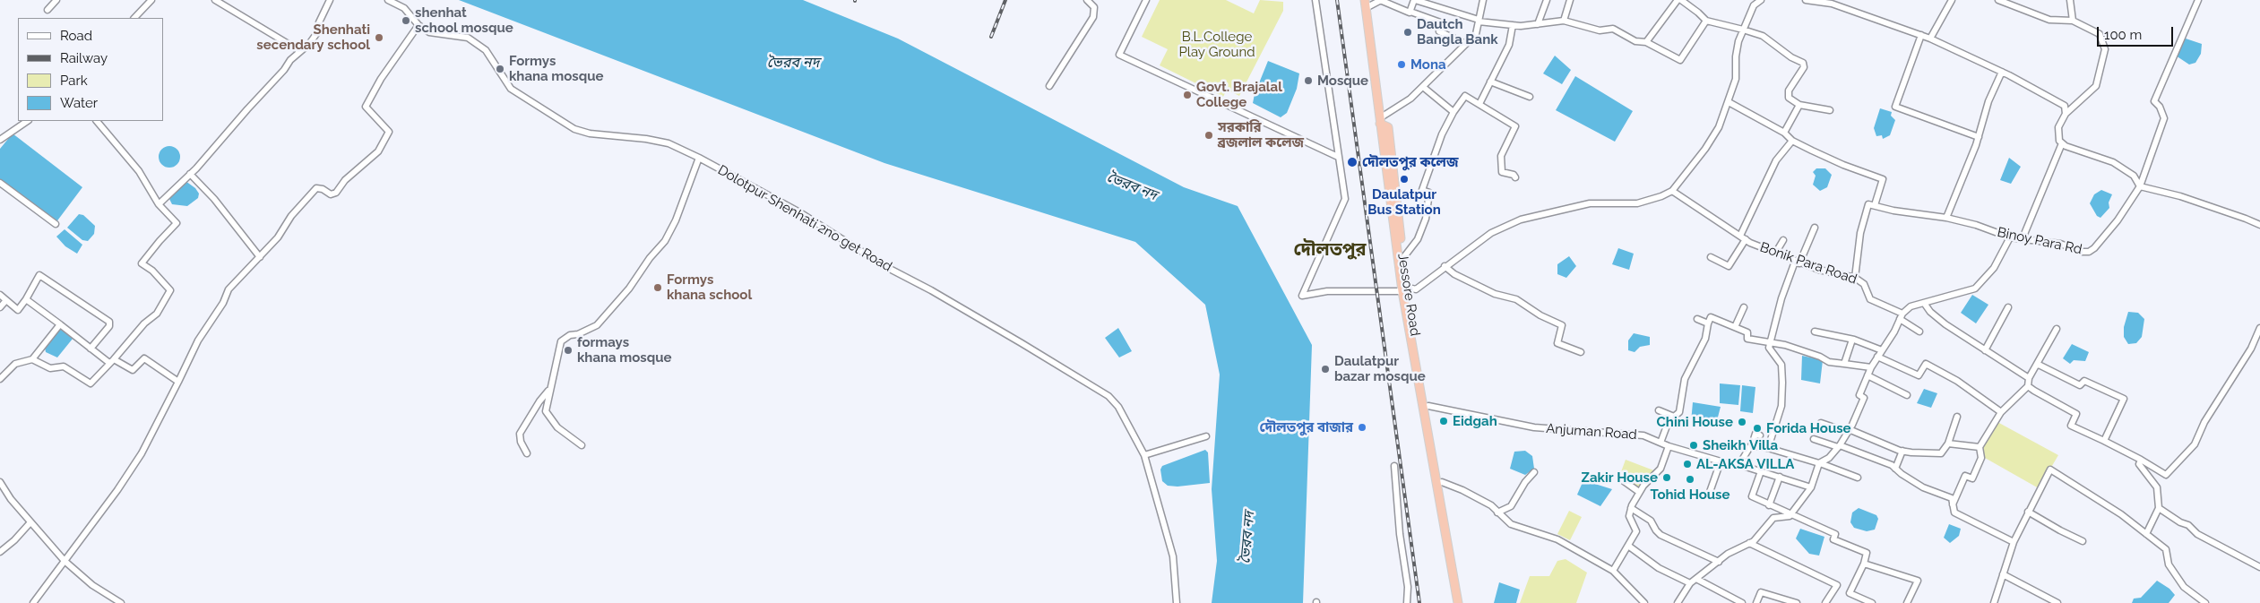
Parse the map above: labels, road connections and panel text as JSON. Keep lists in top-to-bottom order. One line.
{"streets":{"highway":["Jessore Road"],"street":["Dolotpur Shenhati 2no get Road","Binoy Para Rd","Bonik Para Road","Anjuman Road"]},"crossings":[["Jessore Road","Anjuman Road"]],"districts":["দৌলতপুর"],"water":["ভৈরব নদ"],"parks":["B.L.College Play Ground"],"places":["shenhat school mosque","Dautch Bangla Bank","Shenhati secendary school","Mona","Formys khana mosque","Mosque","Govt. Brajalal College","সরকারি ব্রজলাল কলেজ","দৌলতপুর কলেজ","Daulatpur Bus Station","Formys khana school","formays khana mosque","Daulatpur bazar mosque","Eidgah","Chini House","দৌলতপুর বাজার","Forida House","Sheikh Villa","AL-AKSA VILLA","Zakir House","Tohid House"],"legend":["Road","Railway","Park","Water"],"scale_bar":"100 m"}
